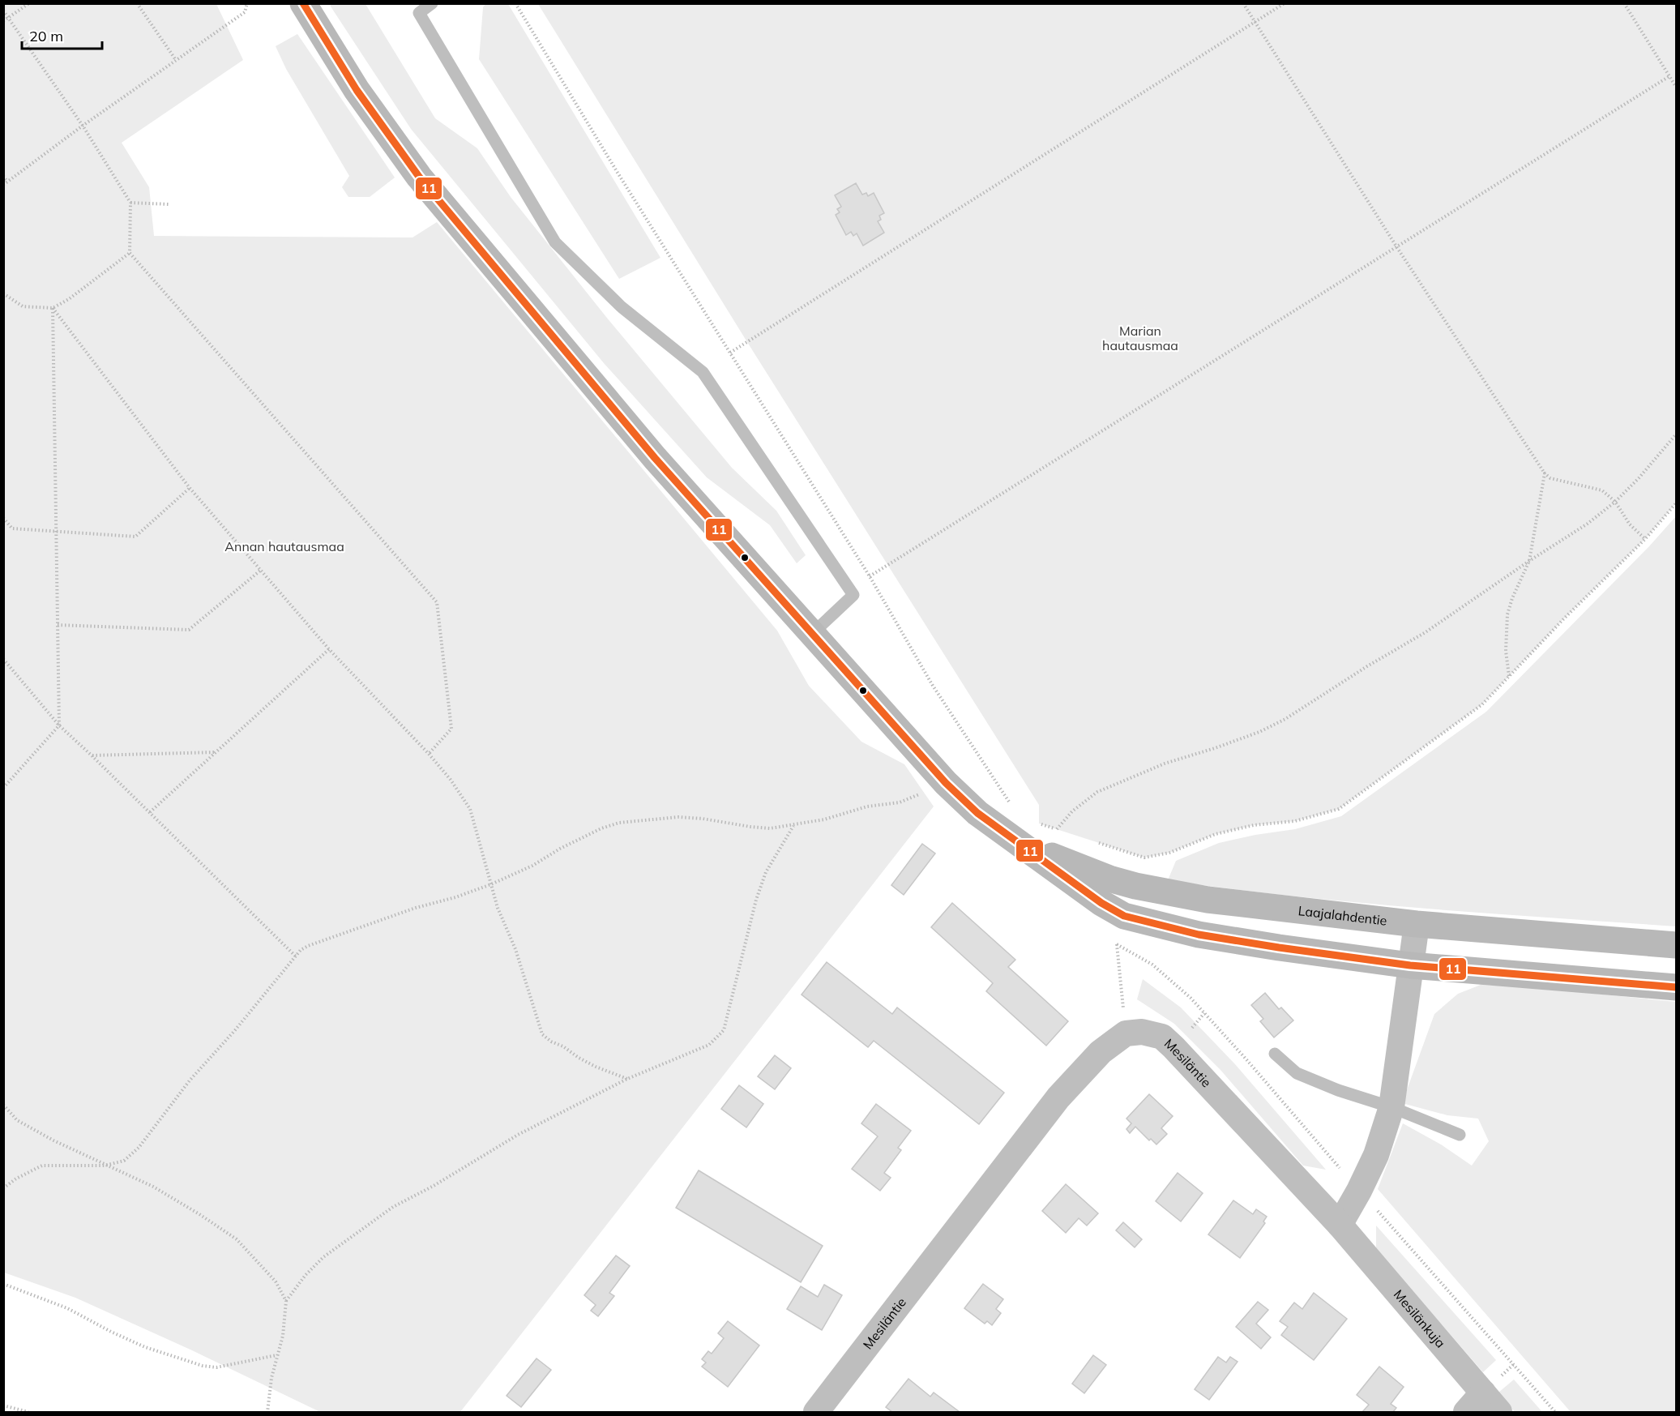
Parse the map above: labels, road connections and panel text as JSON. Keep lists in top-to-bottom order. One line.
{"streets":{"street":["Laajalahdentie","Mesiläntie","Mesilänkuja"]},"crossings":[["Mesiläntie","Mesilänkuja"]],"parks":["Marian hautausmaa","Annan hautausmaa"],"lines":["transit line 11"],"scale_bar":"20 m"}
